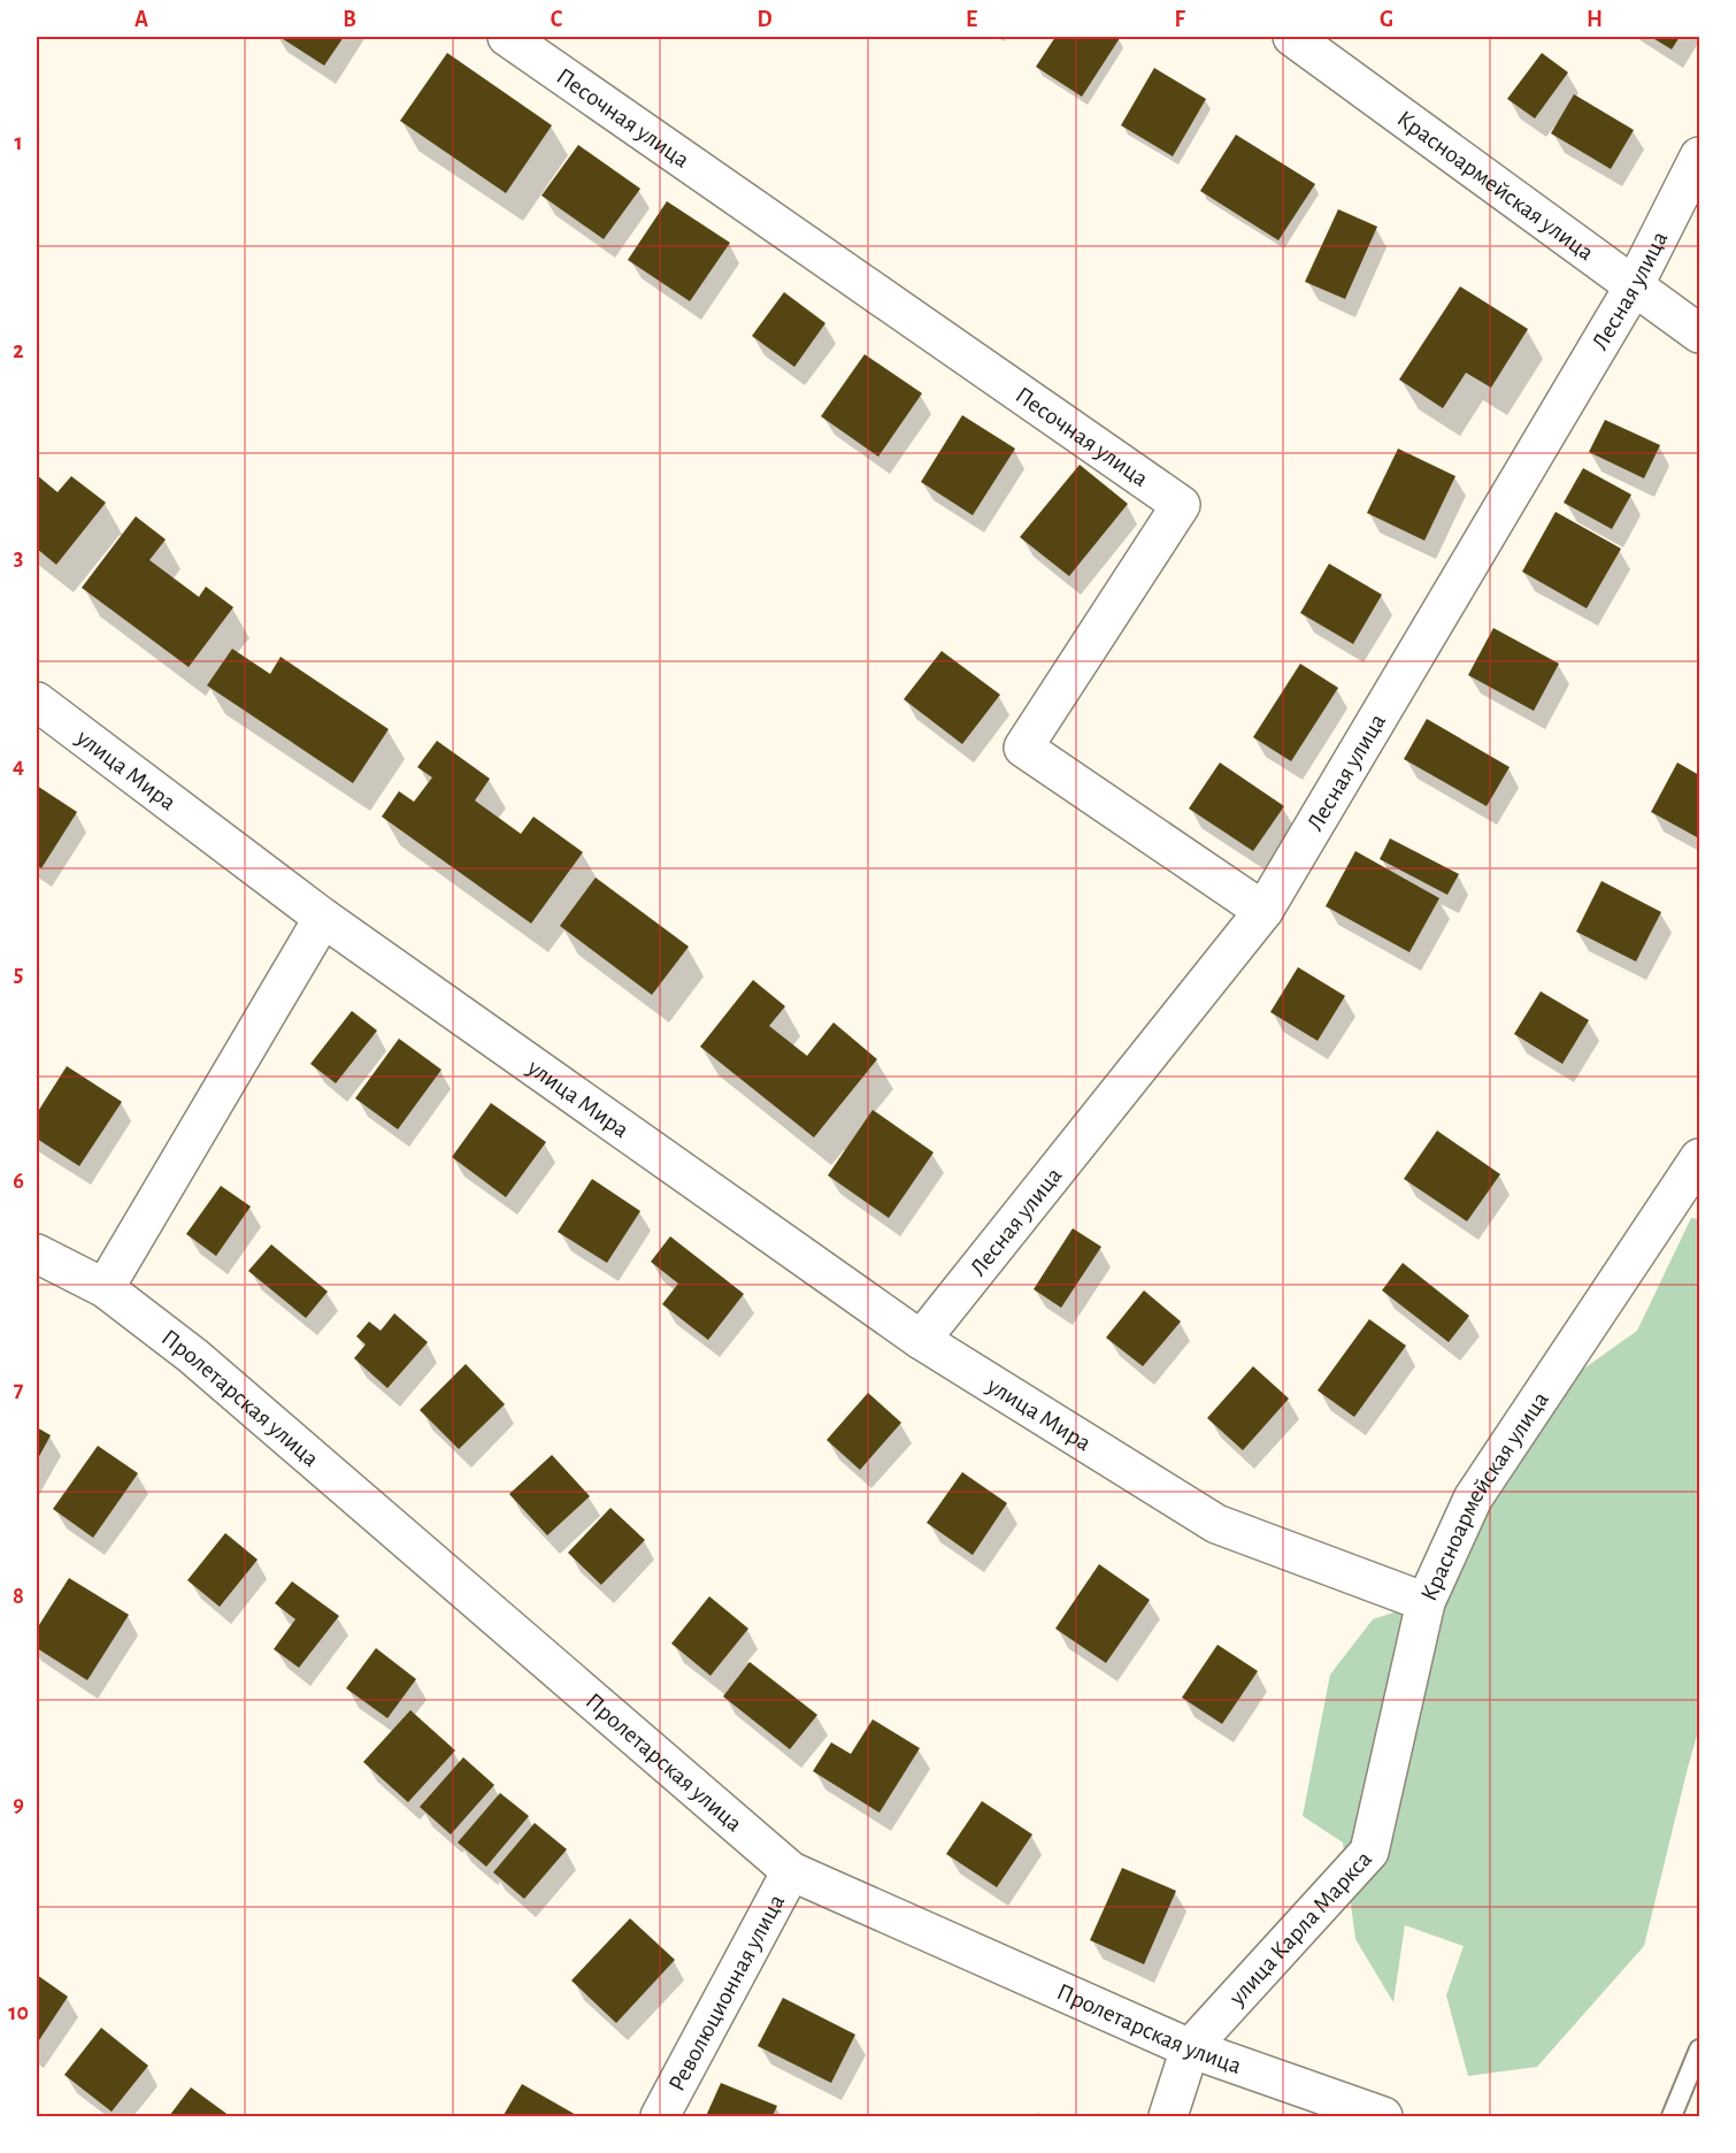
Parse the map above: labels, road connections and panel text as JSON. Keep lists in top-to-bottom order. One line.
{"streets":{"street":["Песочная улица","Красноармейская улица","Лесная улица","улица Мира","Пролетарская улица","улица Карла Маркса","Революционная улица"]},"crossings":[["Песочная улица","Лесная улица"],["Красноармейская улица","Лесная улица"],["Красноармейская улица","улица Мира"],["Красноармейская улица","улица Карла Маркса"],["Лесная улица","улица Мира"],["Пролетарская улица","улица Карла Маркса"],["Пролетарская улица","Революционная улица"]],"grid":{"columns":["A","B","C","D","E","F","G","H"],"rows":["1","2","3","4","5","6","7","8","9","10"]}}
